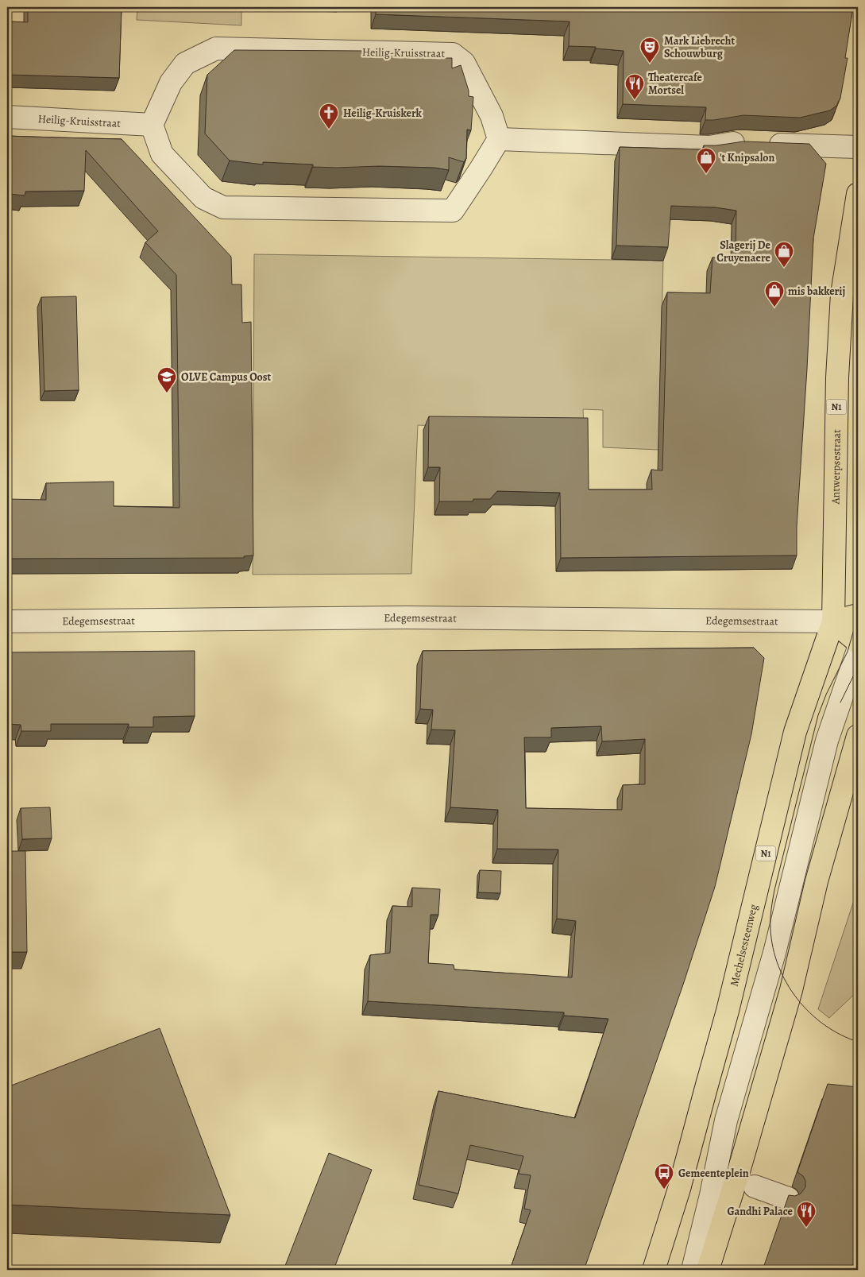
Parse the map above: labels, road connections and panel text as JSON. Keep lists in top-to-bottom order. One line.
{"streets":{"main road":["N1","Antwerpsestraat","Mechelsesteenweg"],"street":["Heilig-Kruisstraat","Edegemsestraat"]},"crossings":[["Antwerpsestraat","Edegemsestraat"],["Antwerpsestraat","Mechelsesteenweg"],["Edegemsestraat","Mechelsesteenweg"]],"places":{"theatre":["Mark Liebrecht Schouwburg"],"restaurant":["Theatercafe Mortsel","Gandhi Palace"],"church":["Heilig-Kruiskerk"],"shop":["'t Knipsalon","Slagerij De Cruyenaere","mis bakkerij"],"school or university":["OLVE Campus Oost"],"bus stop":["Gemeenteplein"]}}
